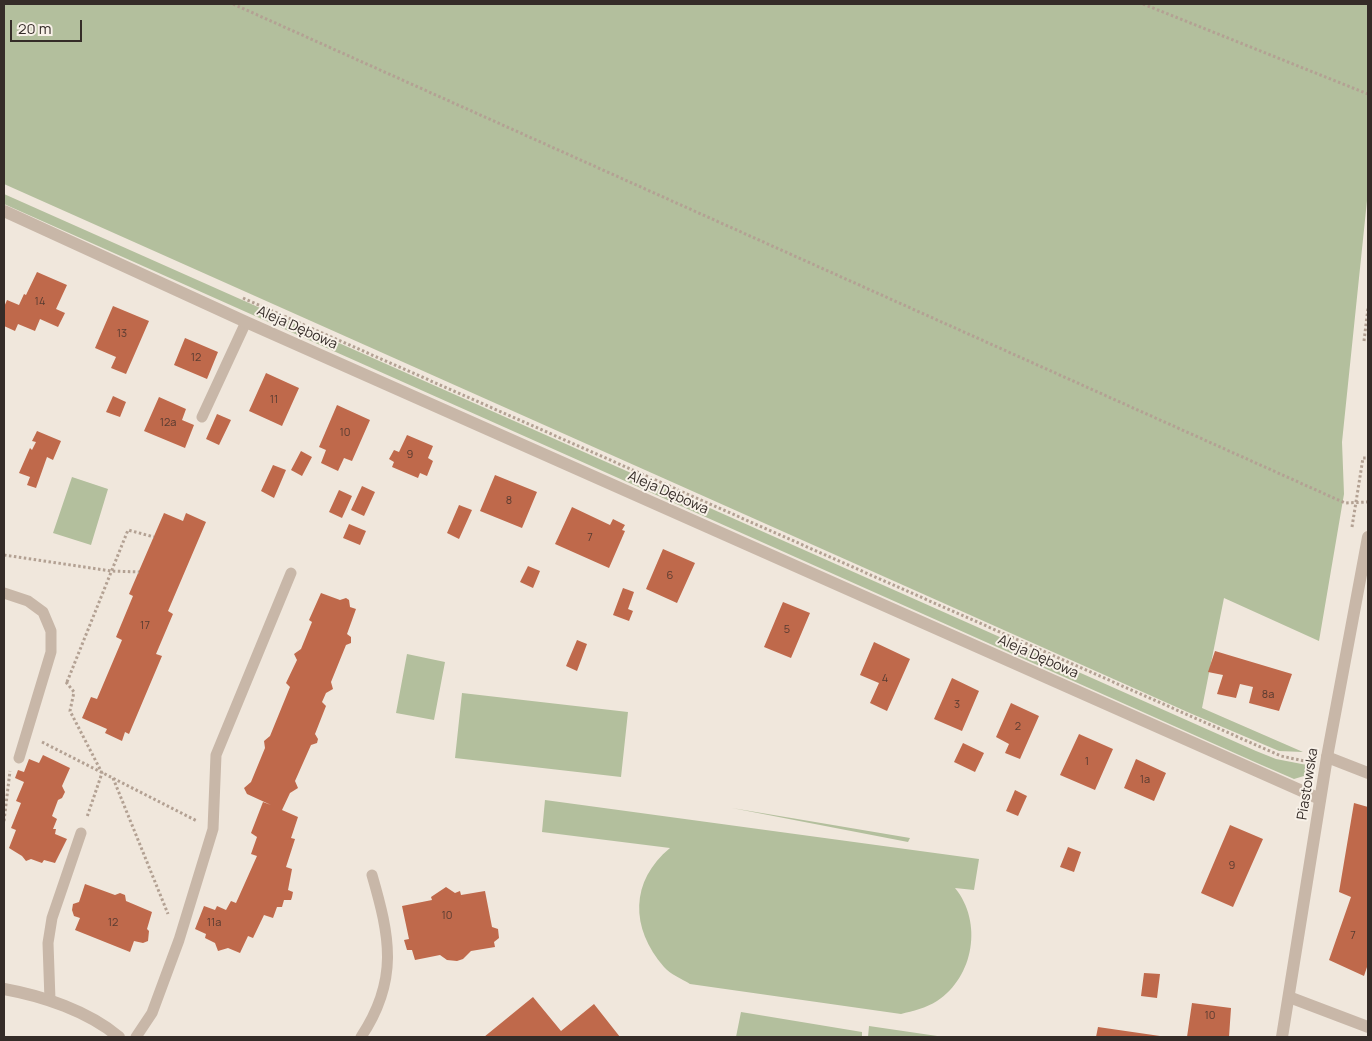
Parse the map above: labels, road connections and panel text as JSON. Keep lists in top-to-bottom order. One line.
{"streets":{"street":["Aleja Dębowa","Piastowska"]},"crossings":[["Aleja Dębowa","Piastowska"]],"house_numbers":["14","13","12","11","12a","10","9","8","7","6","17","5","4","8a","3","2","1","1a","9","10","12","11a","7","10"],"scale_bar":"20 m"}
